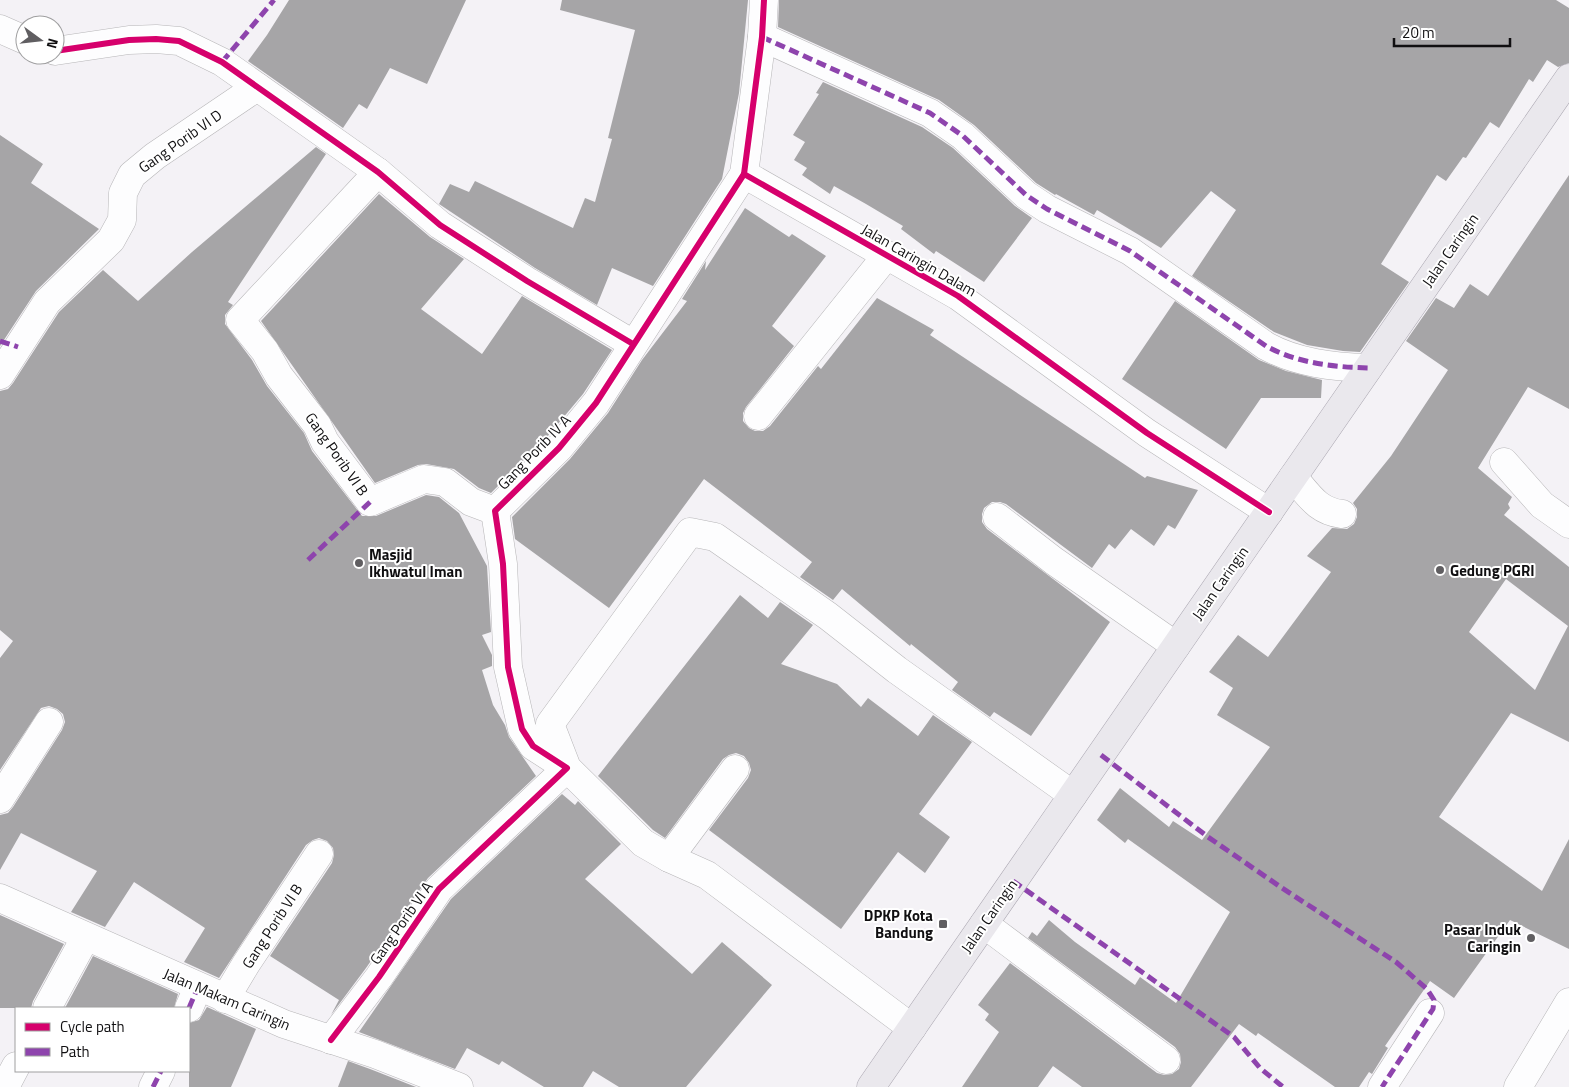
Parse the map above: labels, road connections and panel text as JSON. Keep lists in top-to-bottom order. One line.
{"streets":{"main road":["Jalan Caringin"],"street":["Gang Porib VI D","Jalan Caringin Dalam","Gang Porib IV A","Gang Porib VI B","Gang Porib VI A","Jalan Makam Caringin"]},"crossings":[["Jalan Caringin","Jalan Caringin Dalam"],["Jalan Caringin","Gang Porib IV A"],["Jalan Caringin Dalam","Gang Porib IV A"],["Gang Porib IV A","Gang Porib VI B"],["Gang Porib IV A","Gang Porib VI A"],["Gang Porib VI B","Jalan Makam Caringin"],["Gang Porib VI A","Jalan Makam Caringin"]],"places":{"other":["Masjid Ikhwatul Iman","Gedung PGRI","Pasar Induk Caringin"],"transit":["DPKP Kota Bandung"]},"legend":["Cycle path","Path"],"scale_bar":"20 m","north":"right"}
